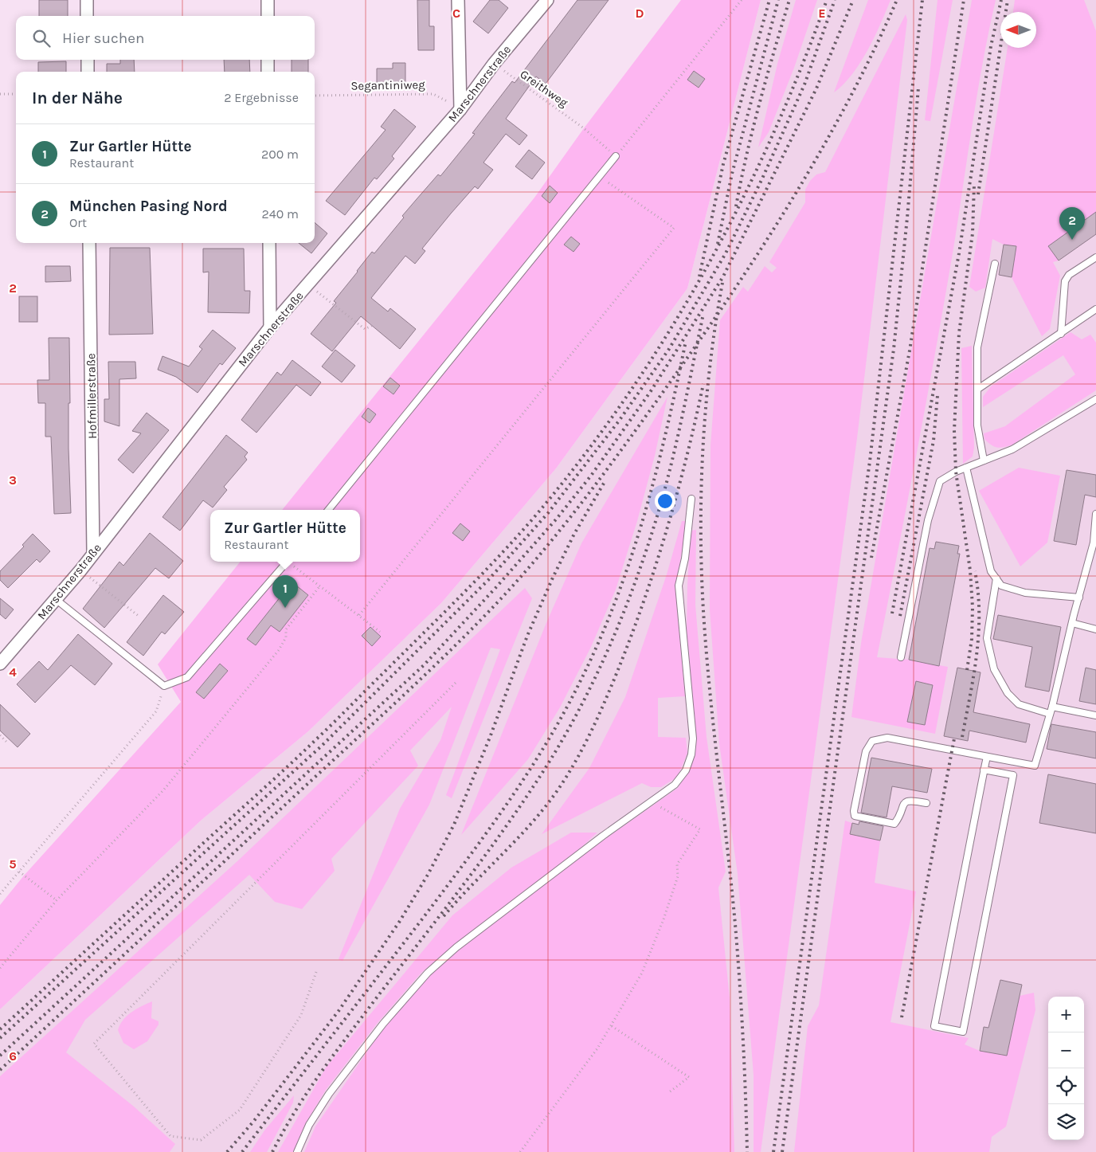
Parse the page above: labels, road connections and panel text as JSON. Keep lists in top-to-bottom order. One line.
{"streets":{"street":["Marschnerstraße","Hofmillerstraße"],"path":["Segantiniweg","Greithweg"]},"crossings":[["Marschnerstraße","Segantiniweg"],["Marschnerstraße","Greithweg"],["Marschnerstraße","Hofmillerstraße"]],"north":"left","page":{"search":"Hier suchen","heading":["In der Nähe","2 Ergebnisse"],"list":[{"mark":"1","name":"Zur Gartler Hütte","note":"Restaurant","value":"200 m"},{"mark":"2","name":"München Pasing Nord","note":"Ort","value":"240 m"}],"pins":["2","1"],"popup":["Zur Gartler Hütte","Restaurant"],"map_buttons":["+","−"]},"grid":{"columns":["C","D","E"],"rows":["2","3","4","5","6"]}}
